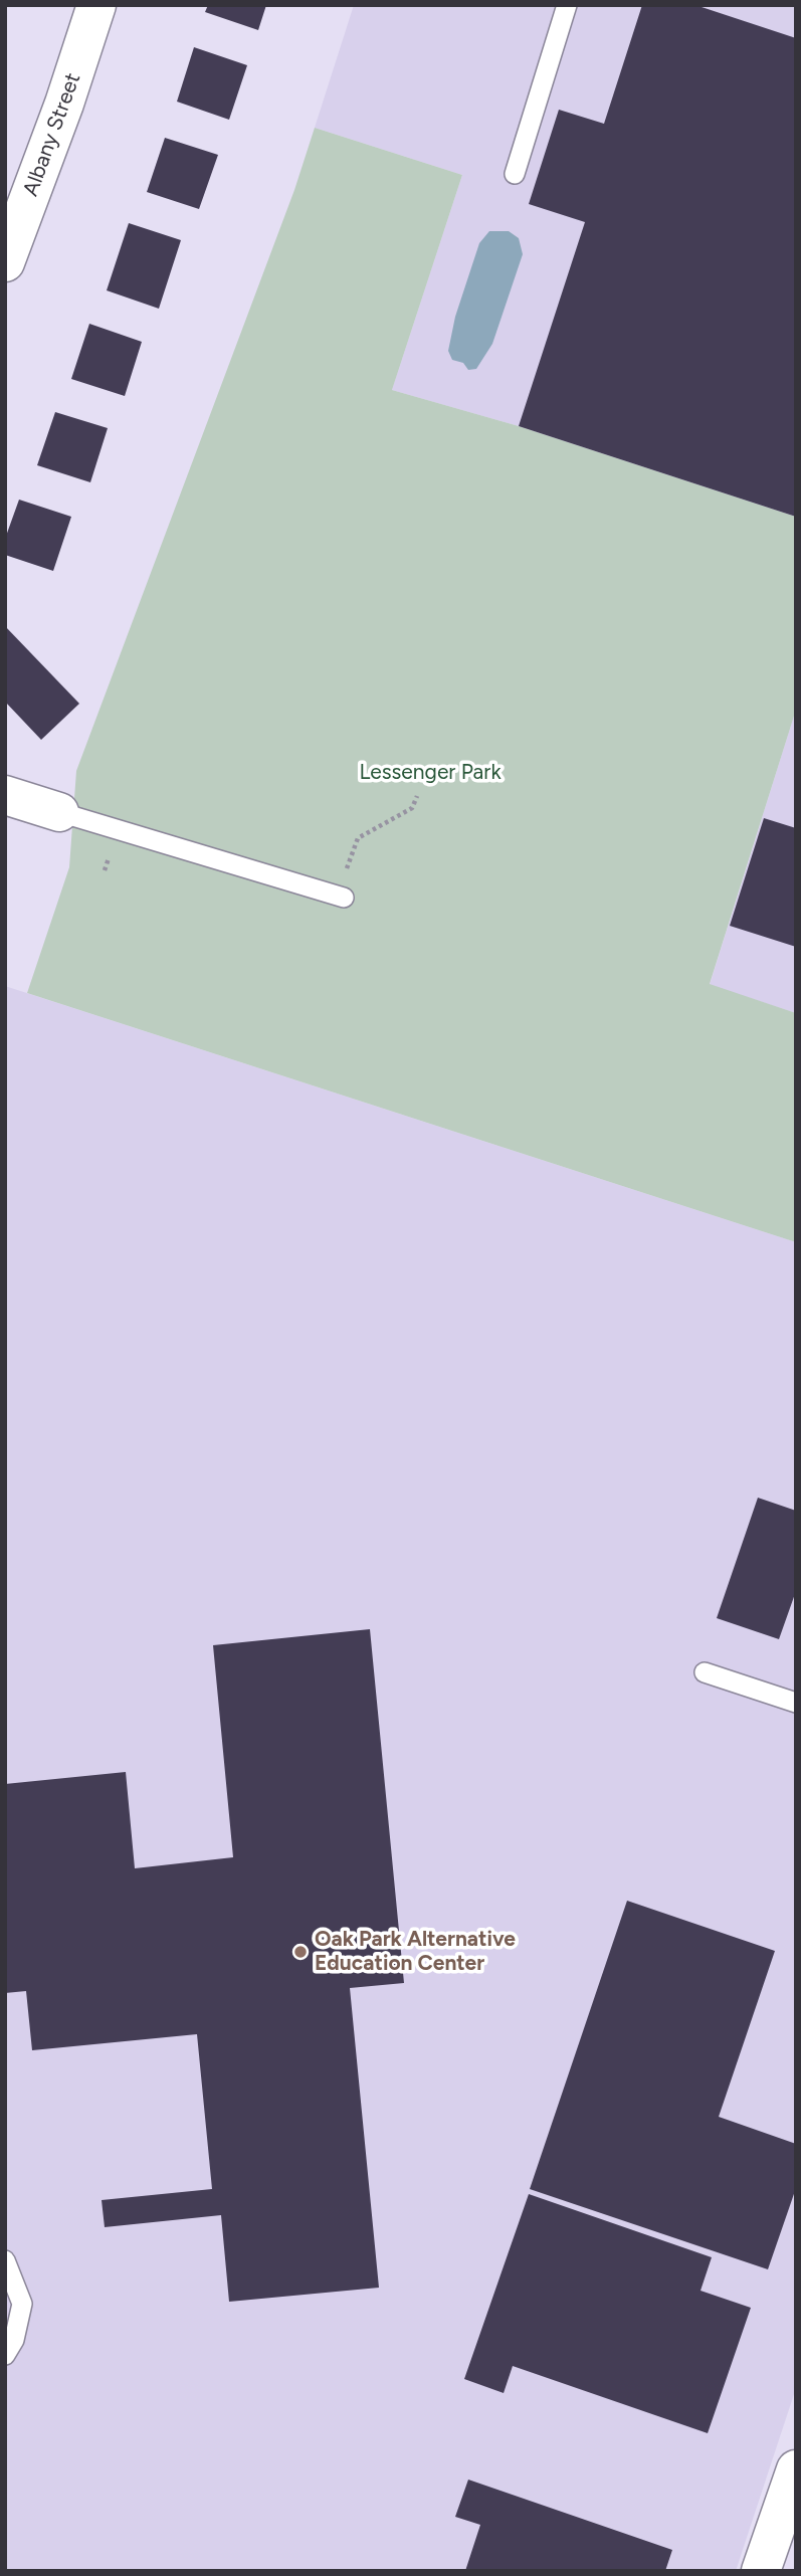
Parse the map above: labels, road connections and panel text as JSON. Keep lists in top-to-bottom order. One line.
{"streets":{"street":["Albany Street"]},"parks":["Lessenger Park"],"places":["Oak Park Alternative Education Center"]}
